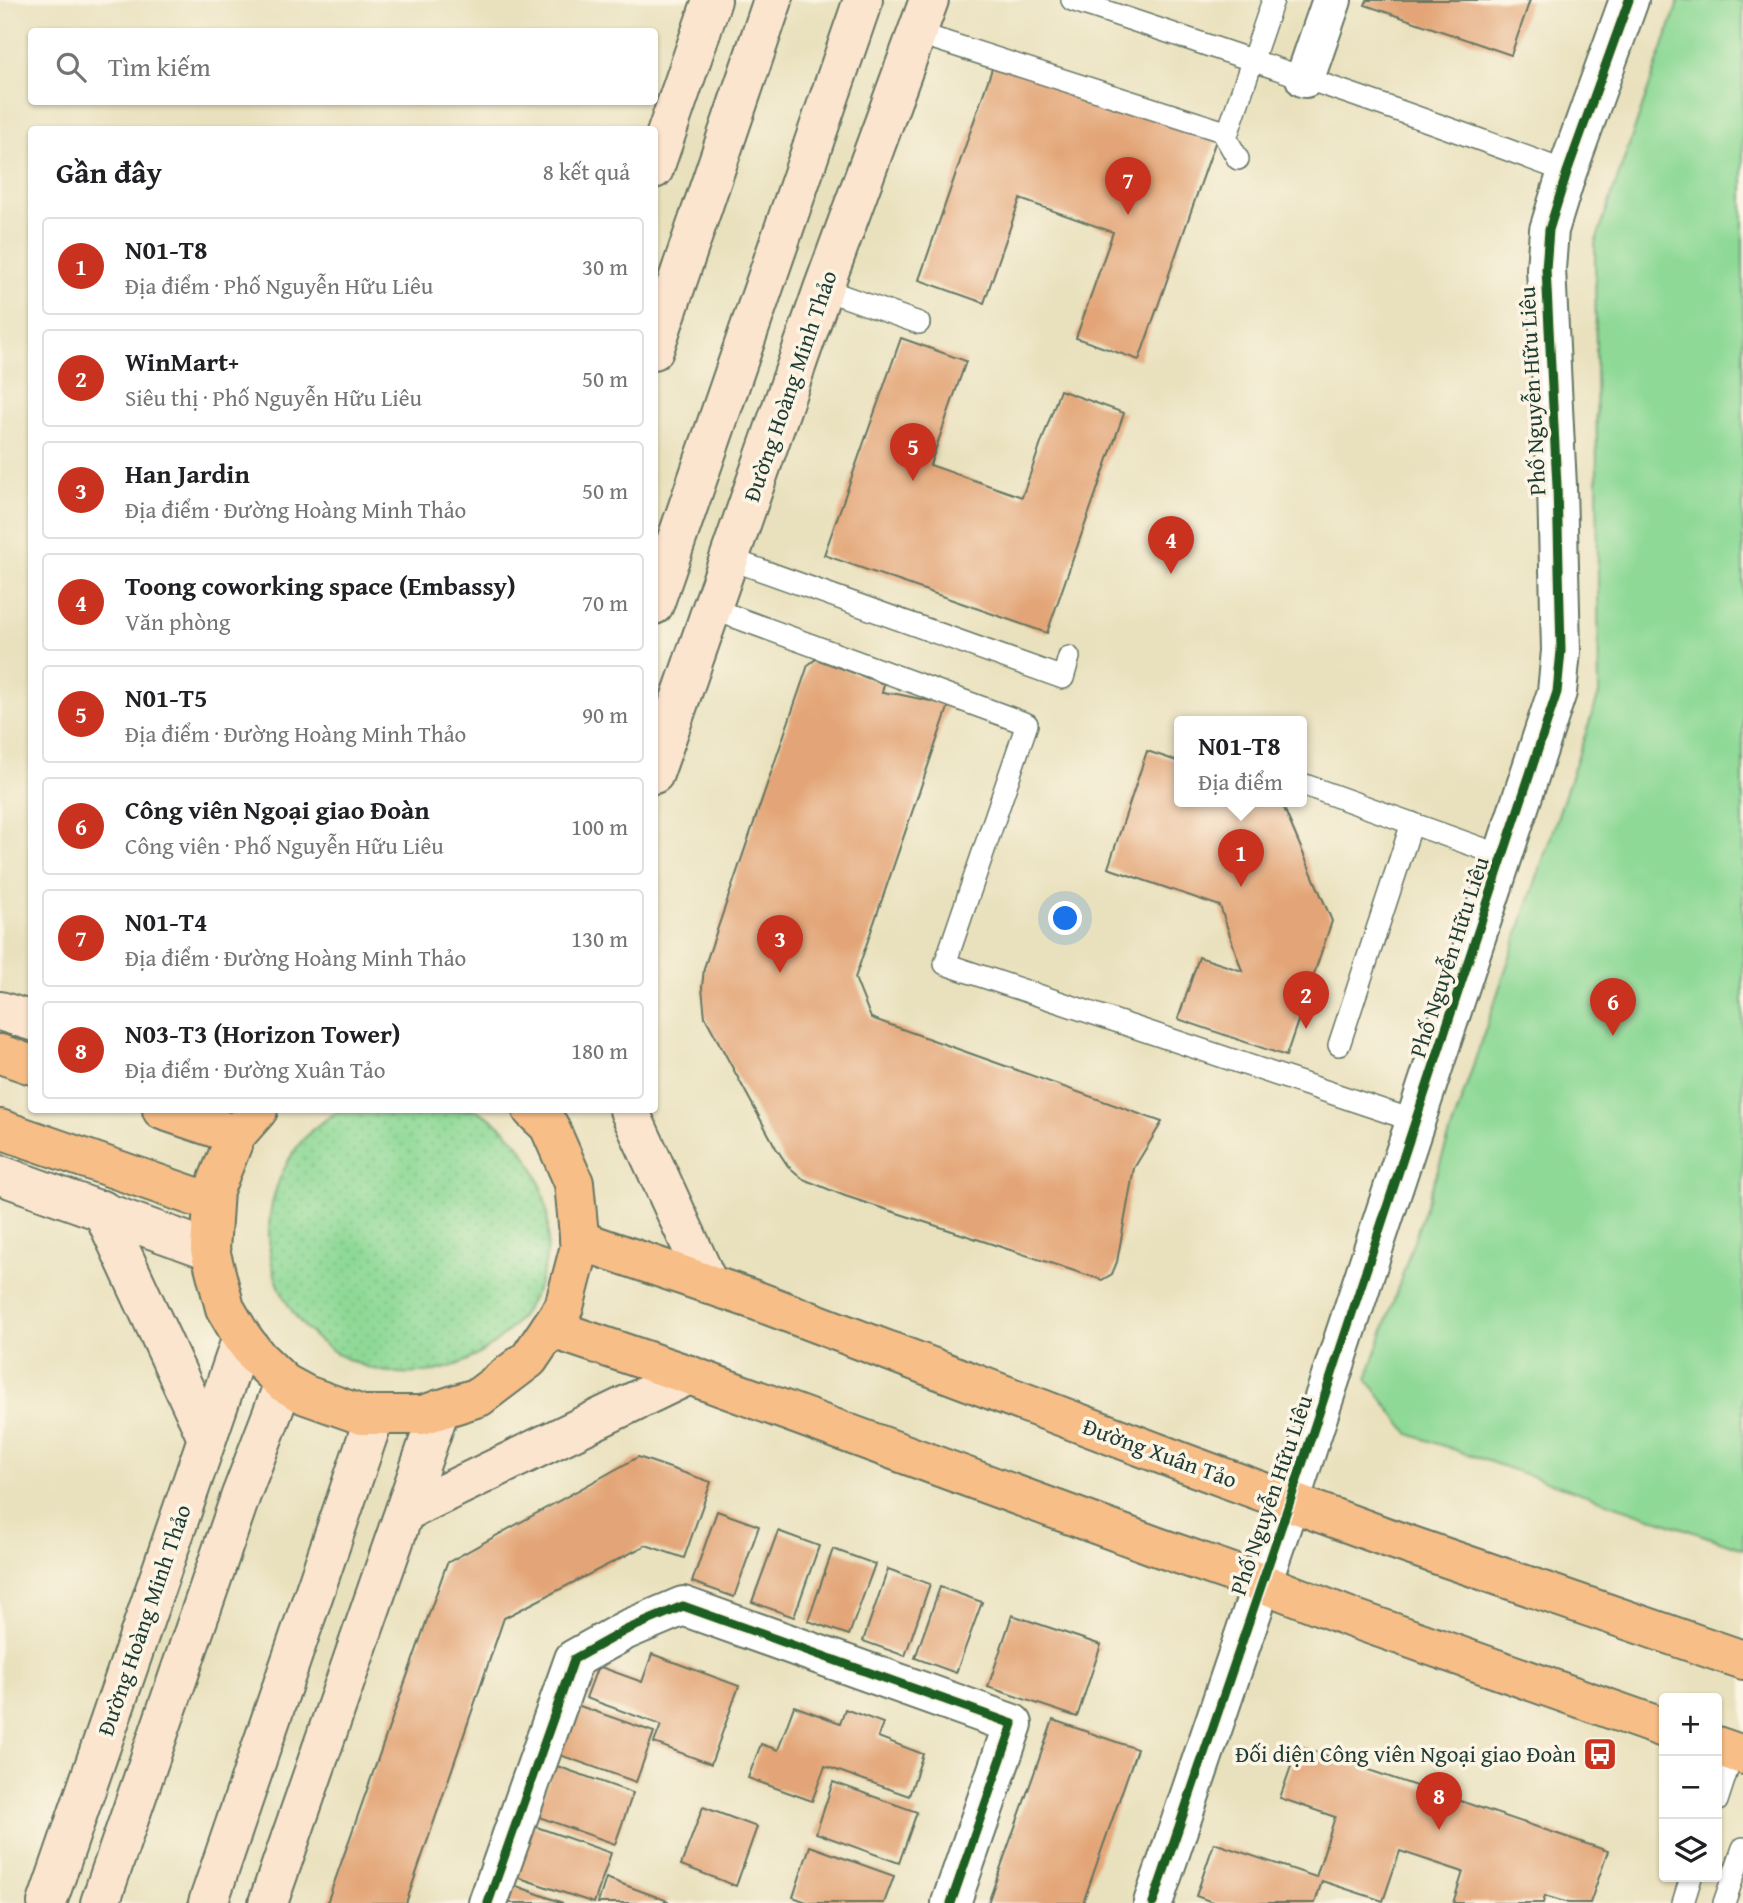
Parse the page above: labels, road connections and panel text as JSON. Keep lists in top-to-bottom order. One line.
{"streets":{"main road":["Đường Hoàng Minh Thảo","Đường Xuân Tảo"],"street":["Phố Nguyễn Hữu Liêu"]},"crossings":[["Phố Nguyễn Hữu Liêu","Đường Xuân Tảo"]],"places":{"bus stop":["Đối diện Công viên Ngoại giao Đoàn"]},"page":{"search":"Tìm kiếm","heading":["Gần đây","8 kết quả"],"pins":["7","5","4","1","3","2","6","8"],"list":[{"mark":"1","name":"N01-T8","note":"Địa điểm · Phố Nguyễn Hữu Liêu","value":"30 m"},{"mark":"2","name":"WinMart+","note":"Siêu thị · Phố Nguyễn Hữu Liêu","value":"50 m"},{"mark":"3","name":"Han Jardin","note":"Địa điểm · Đường Hoàng Minh Thảo","value":"50 m"},{"mark":"4","name":"Toong coworking space (Embassy)","note":"Văn phòng","value":"70 m"},{"mark":"5","name":"N01-T5","note":"Địa điểm · Đường Hoàng Minh Thảo","value":"90 m"},{"mark":"6","name":"Công viên Ngoại giao Đoàn","note":"Công viên · Phố Nguyễn Hữu Liêu","value":"100 m"},{"mark":"7","name":"N01-T4","note":"Địa điểm · Đường Hoàng Minh Thảo","value":"130 m"},{"mark":"8","name":"N03-T3 (Horizon Tower)","note":"Địa điểm · Đường Xuân Tảo","value":"180 m"}],"popup":["N01-T8","Địa điểm"],"map_buttons":["+","−"]}}
